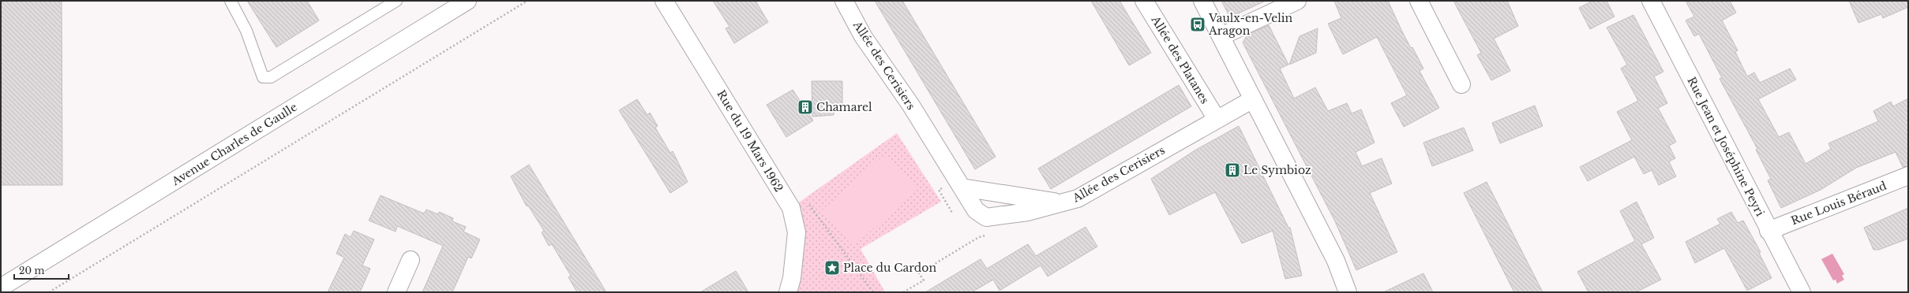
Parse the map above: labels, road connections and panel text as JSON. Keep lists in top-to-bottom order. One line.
{"streets":{"street":["Allée des Platanes","Allée des Cerisiers","Rue du 19 Mars 1962","Avenue Charles de Gaulle","Rue Jean et Joséphine Peyri","Rue Louis Béraud"]},"crossings":[["Allée des Platanes","Allée des Cerisiers"],["Rue Jean et Joséphine Peyri","Rue Louis Béraud"]],"places":{"bus stop":["Vaulx-en-Velin Aragon"],"building":["Chamarel","Le Symbioz"],"place":["Place du Cardon"]},"scale_bar":"20 m"}
